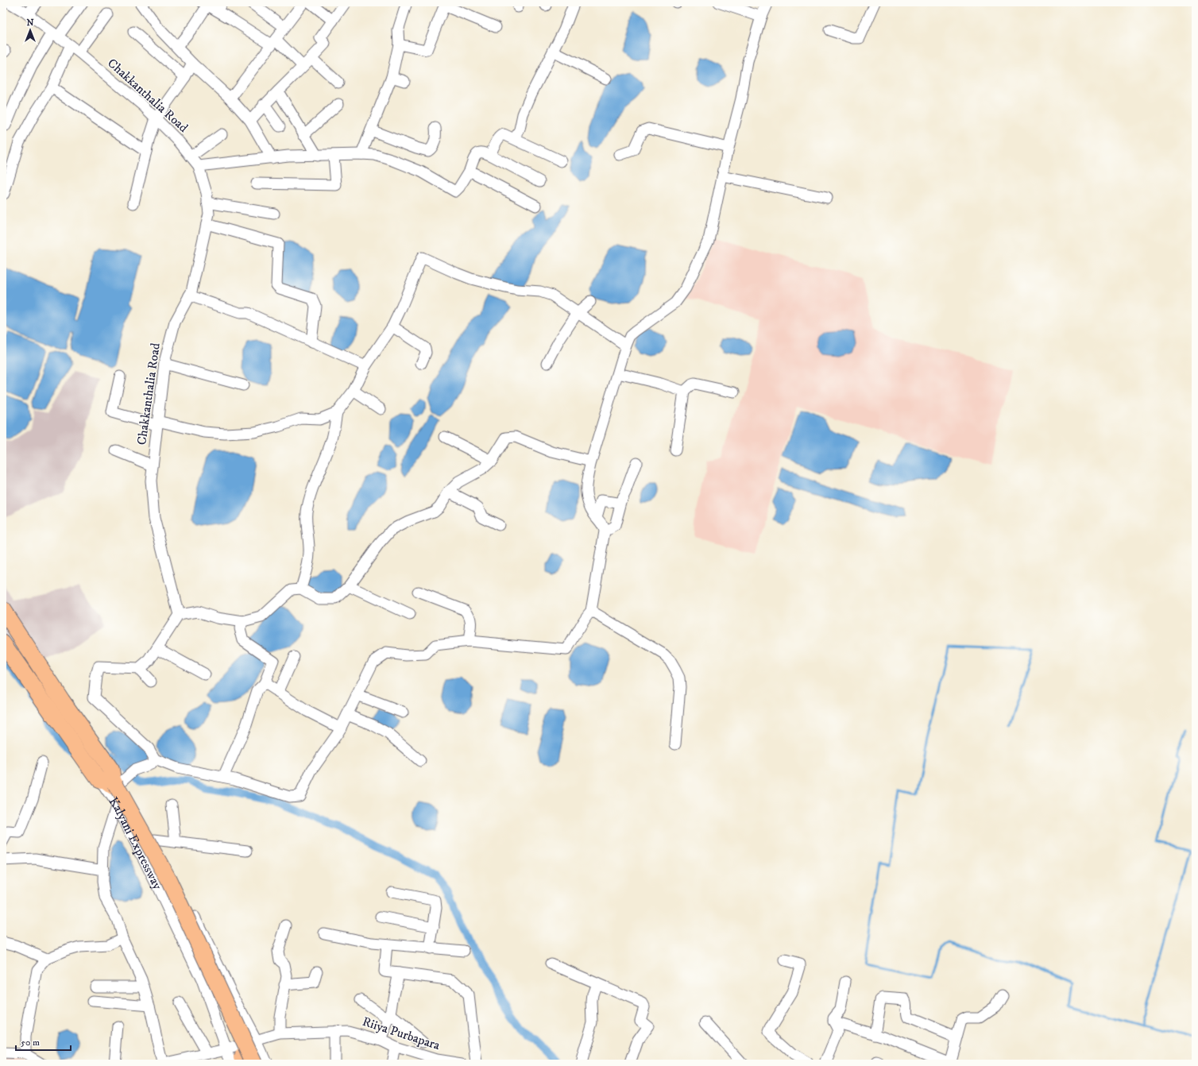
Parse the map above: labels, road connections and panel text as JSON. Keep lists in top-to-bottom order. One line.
{"streets":{"highway":["Kalyani Expressway"],"street":["Chakkanthalia Road","Riiya Purbapara"]},"crossings":[["Kalyani Expressway","Riiya Purbapara"]],"scale_bar":"50 m","north":"top"}
